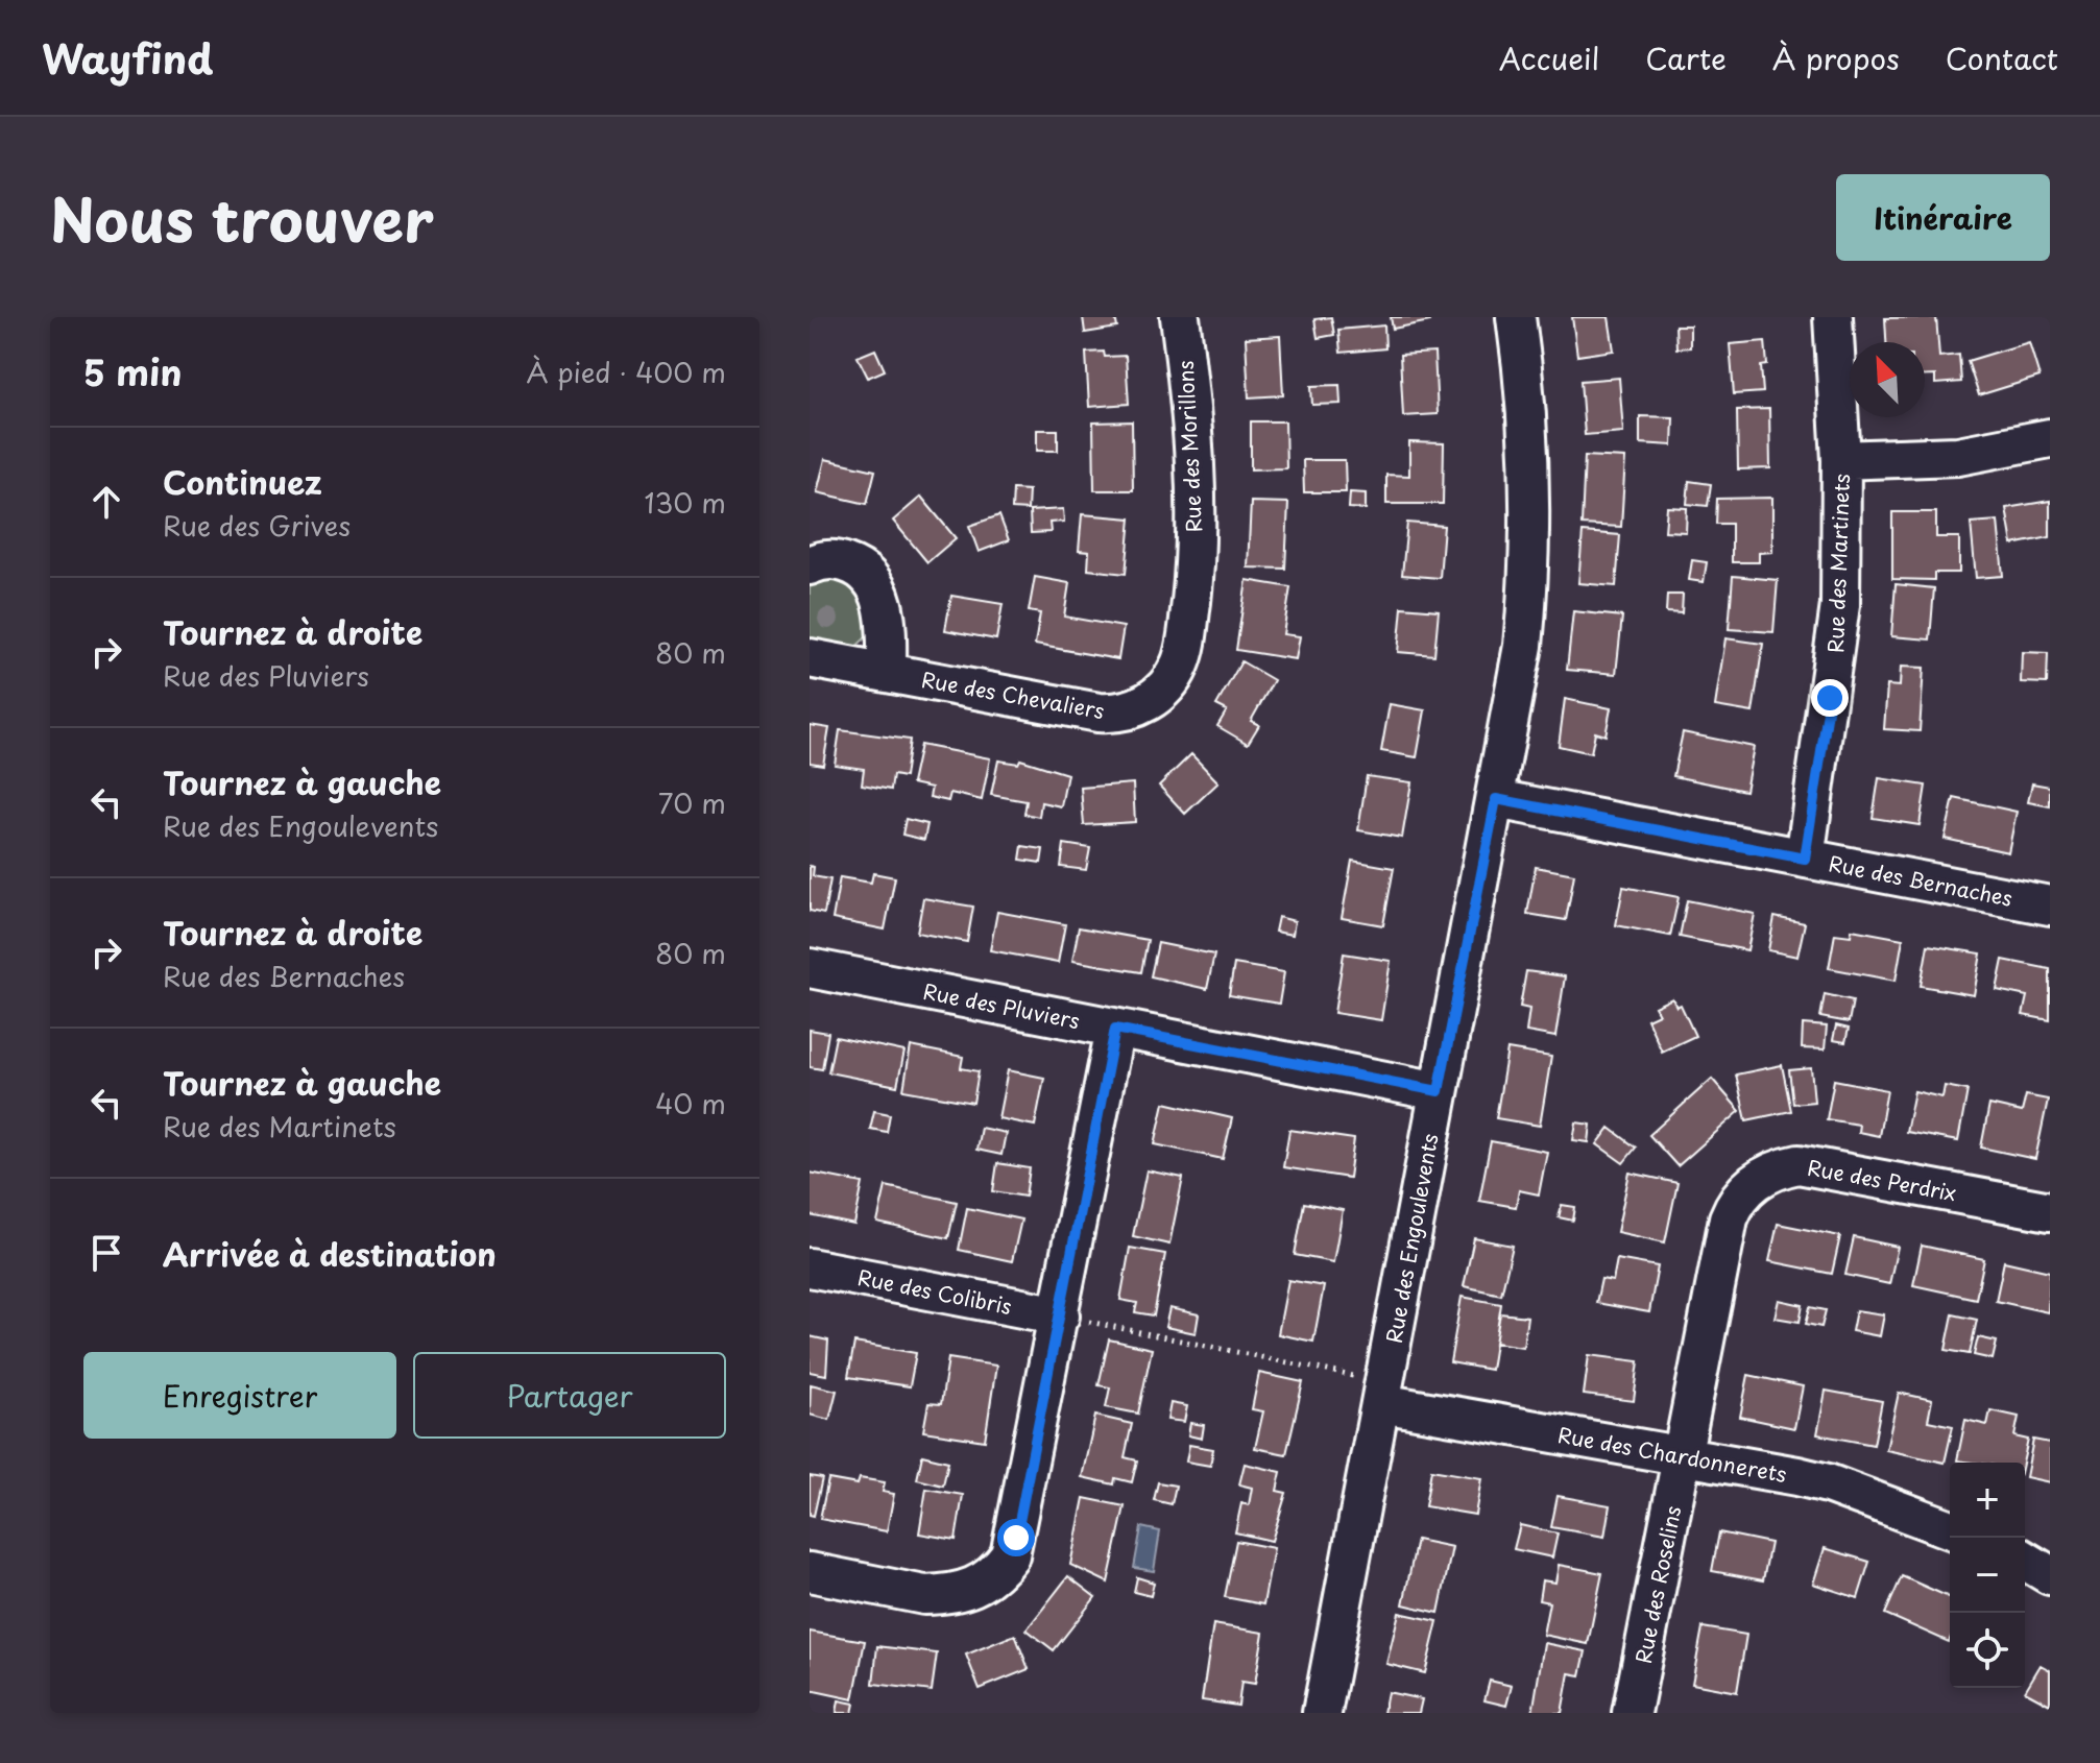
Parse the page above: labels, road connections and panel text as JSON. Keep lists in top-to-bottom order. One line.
{"streets":{"street":["Rue des Morillons","Rue des Martinets","Rue des Chevaliers","Rue des Bernaches","Rue des Pluviers","Rue des Perdrix","Rue des Engoulevents","Rue des Colibris","Rue des Chardonnerets","Rue des Roselins"]},"crossings":[["Rue des Morillons","Rue des Chevaliers"],["Rue des Martinets","Rue des Bernaches"],["Rue des Bernaches","Rue des Engoulevents"],["Rue des Pluviers","Rue des Engoulevents"],["Rue des Perdrix","Rue des Chardonnerets"],["Rue des Perdrix","Rue des Roselins"],["Rue des Engoulevents","Rue des Chardonnerets"],["Rue des Chardonnerets","Rue des Roselins"]],"north":"top left","page":{"header":"Wayfind","nav":["Accueil","Carte","À propos","Contact"],"title":"Nous trouver","buttons":["Itinéraire",["Enregistrer","Partager"]],"heading":["5 min","À pied · 400 m"],"list":[["Continuez","Rue des Grives","130 m"],["Tournez à droite","Rue des Pluviers","80 m"],["Tournez à gauche","Rue des Engoulevents","70 m"],["Tournez à droite","Rue des Bernaches","80 m"],["Tournez à gauche","Rue des Martinets","40 m"],"Arrivée à destination"],"map_buttons":["+","−"]}}
